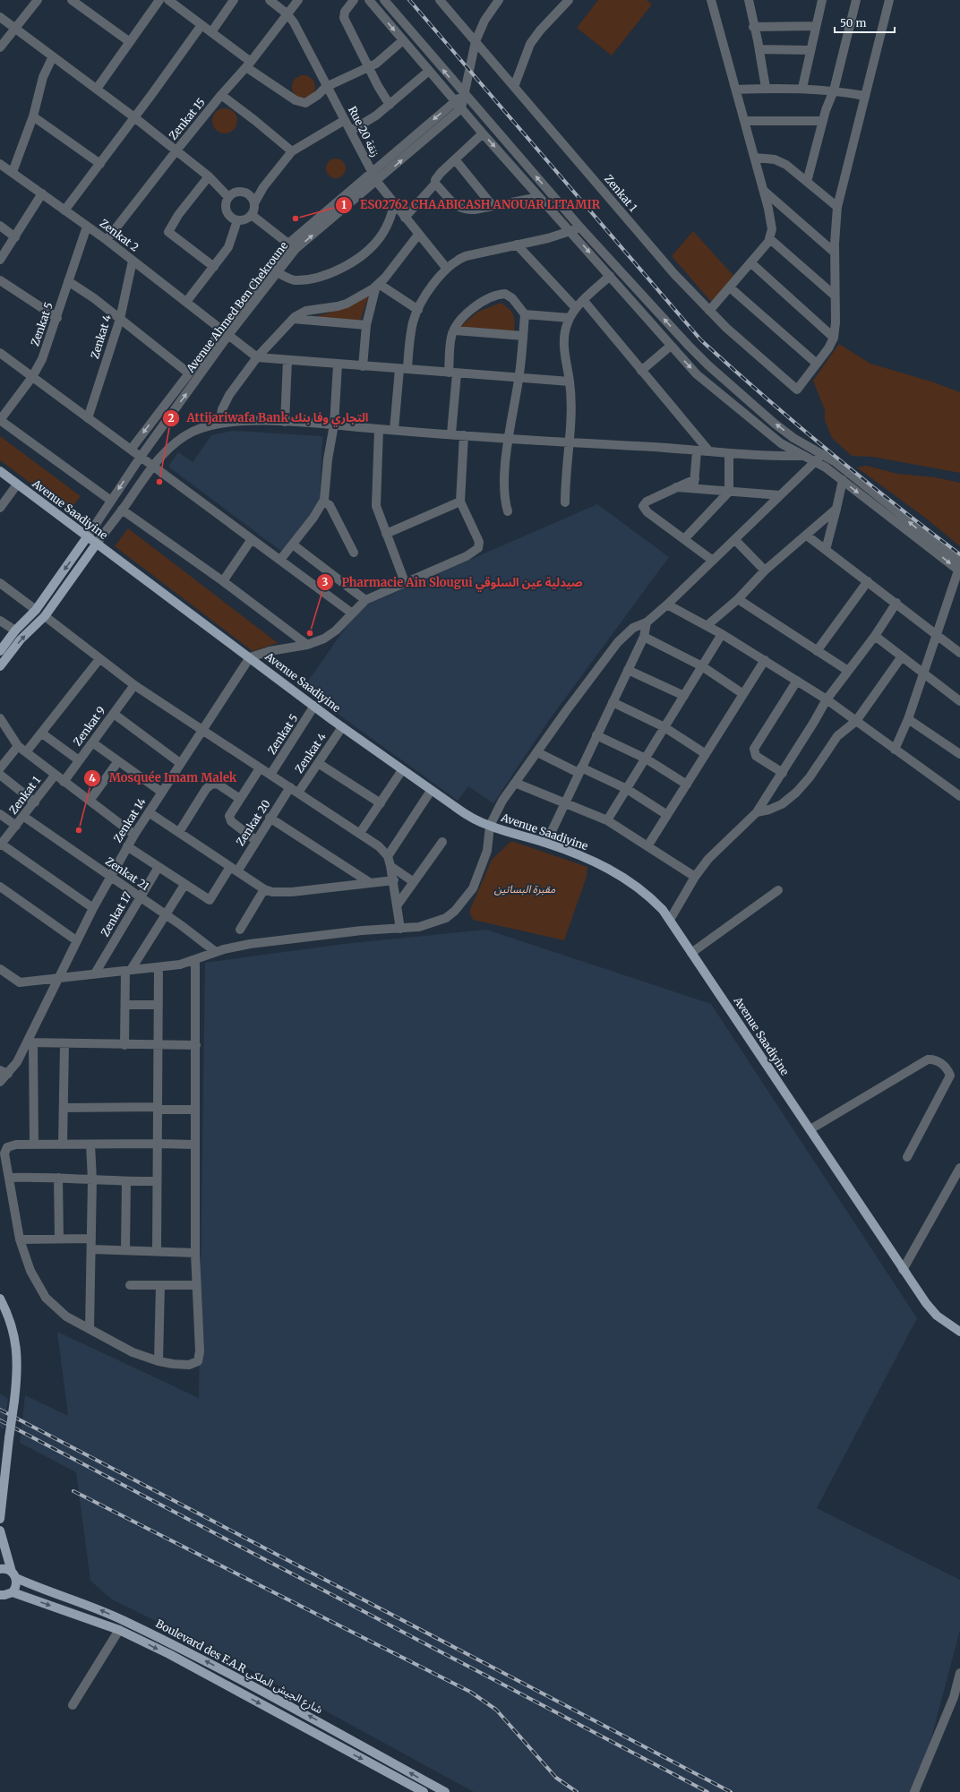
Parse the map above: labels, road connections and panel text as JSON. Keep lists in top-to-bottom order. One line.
{"streets":{"main road":["Avenue Ahmed Ben Chekroune","Avenue Saadiyine","Boulevard des F.A.R شارع الجيش الملكي"],"street":["Zenkat 15","Rue 20 زنقة","Zenkat 1","Zenkat 2","Zenkat 5","Zenkat 4","Zenkat 9","Zenkat 14","Zenkat 20","Zenkat 21","Zenkat 17"]},"crossings":[["Zenkat 15","Rue 20 زنقة"],["Zenkat 15","Zenkat 2"],["Rue 20 زنقة","Avenue Ahmed Ben Chekroune"],["Zenkat 1","Zenkat 21"],["Zenkat 2","Avenue Ahmed Ben Chekroune"],["Zenkat 2","Zenkat 5"],["Zenkat 2","Zenkat 4"],["Avenue Ahmed Ben Chekroune","Avenue Saadiyine"],["Zenkat 5","Avenue Saadiyine"],["Zenkat 4","Avenue Saadiyine"],["Avenue Saadiyine","Zenkat 14"],["Zenkat 14","Zenkat 21"],["Zenkat 21","Zenkat 17"]],"parks":["مقبرة البساتين"],"places":["ES02762 CHAABICASH ANOUAR LITAMIR","Attijariwafa Bank التجاري وفا بنك","Pharmacie Ain Slougui صيدلية عين السلوقي","Mosquée Imam Malek"],"scale_bar":"50 m"}
